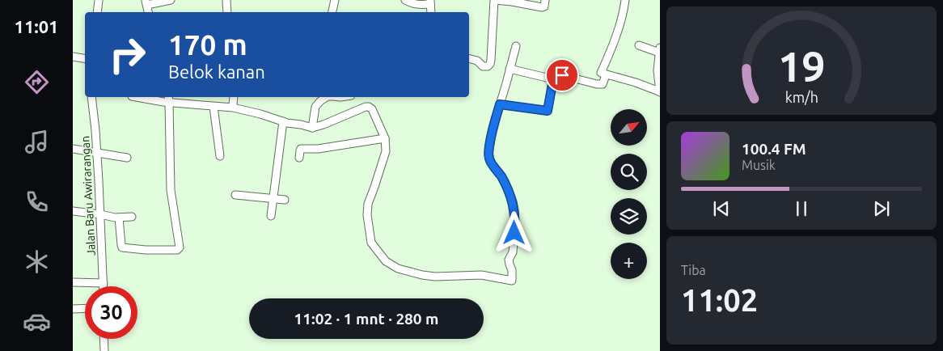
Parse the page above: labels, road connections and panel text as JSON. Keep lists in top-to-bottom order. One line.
{"streets":{"street":["Jalan Baru Awirarangan"]},"north":"top right","page":{"tabs":"11:01","turn":["170 m","Belok kanan"],"map_buttons":"+","song":["100.4 FM","Musik"],"tile":["Tiba","11:02"],"limit":"30","trip":"11:02 · 1 mnt · 280 m","gauge":["19","km/h"]}}
